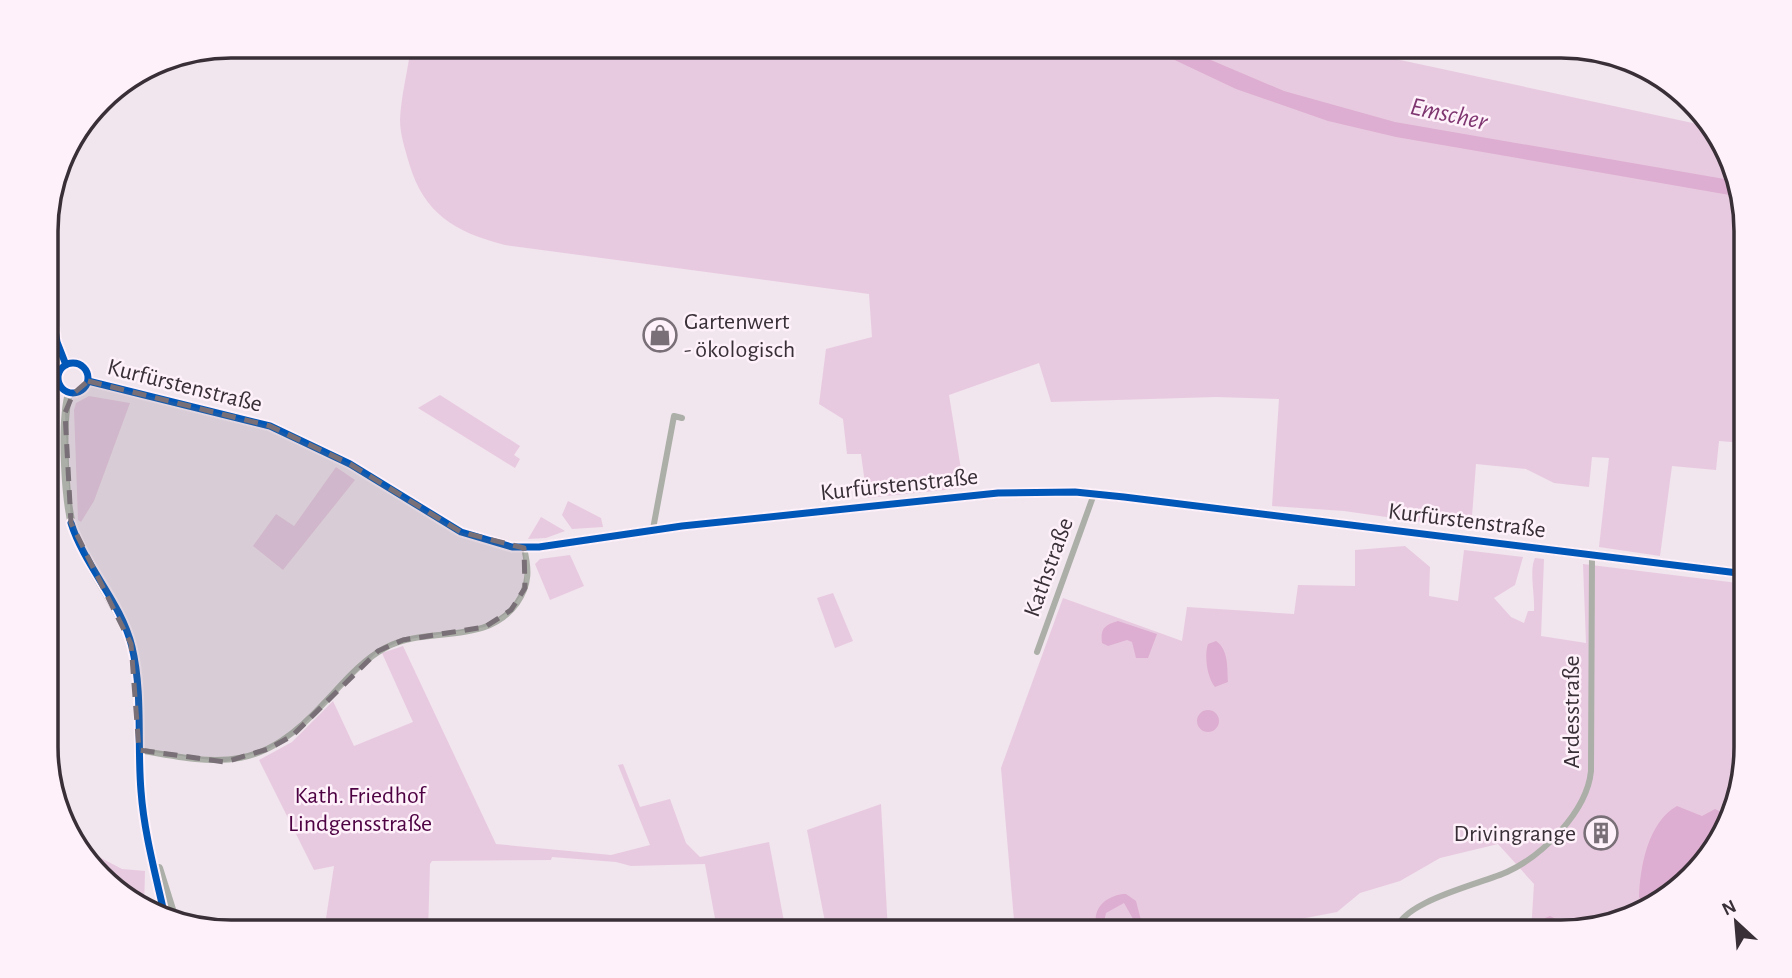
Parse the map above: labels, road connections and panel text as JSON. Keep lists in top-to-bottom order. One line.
{"streets":{"main road":["Kurfürstenstraße"],"street":["Kathstraße","Ardesstraße"]},"crossings":[["Kurfürstenstraße","Kathstraße"],["Kurfürstenstraße","Ardesstraße"]],"water":["Emscher"],"parks":["Kath. Friedhof Lindgensstraße"],"places":{"shop":["Gartenwert - ökologisch"],"building":["Drivingrange"]},"north":"top left"}
